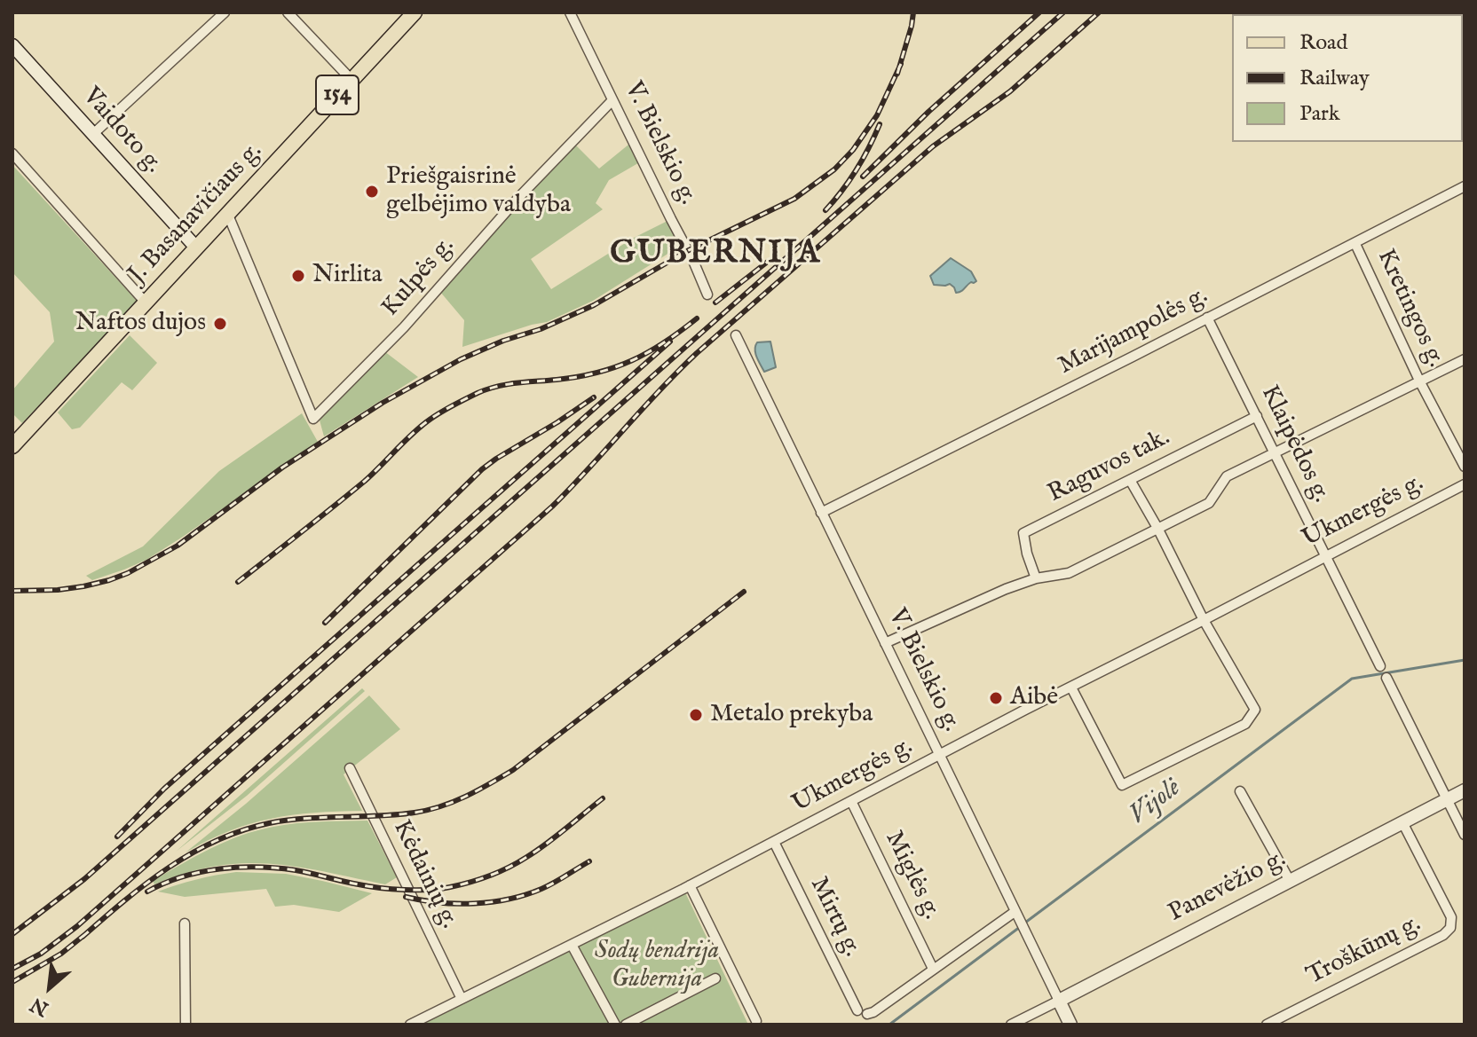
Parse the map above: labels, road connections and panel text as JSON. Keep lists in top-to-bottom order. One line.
{"streets":{"main road":["154","J. Basanavičiaus g."],"street":["Vaidoto g.","V. Bielskio g.","Kulpės g.","Kretingos g.","Marijampolės g.","Klaipėdos g.","Raguvos tak.","Ukmergės g.","Kėdainių g.","Miglės g.","Panevėžio g.","Mirtų g.","Troškūnų g."]},"crossings":[["Vaidoto g.","J. Basanavičiaus g."],["V. Bielskio g.","Kulpės g."],["V. Bielskio g.","Marijampolės g."],["V. Bielskio g.","Ukmergės g."],["V. Bielskio g.","Panevėžio g."],["J. Basanavičiaus g.","Kulpės g."],["Kretingos g.","Marijampolės g."],["Marijampolės g.","Klaipėdos g."],["Klaipėdos g.","Raguvos tak."],["Klaipėdos g.","Ukmergės g."],["Ukmergės g.","Kėdainių g."],["Ukmergės g.","Miglės g."],["Ukmergės g.","Mirtų g."],["Miglės g.","Mirtų g."],["Panevėžio g.","Troškūnų g."]],"districts":["GUBERNIJA"],"water":["Vijolė"],"parks":["Sodų bendrija Gubernija"],"places":["Priešgaisrinė gelbėjimo valdyba","Nirlita","Naftos dujos","Aibė","Metalo prekyba"],"legend":["Road","Railway","Park"],"north":"bottom left"}
